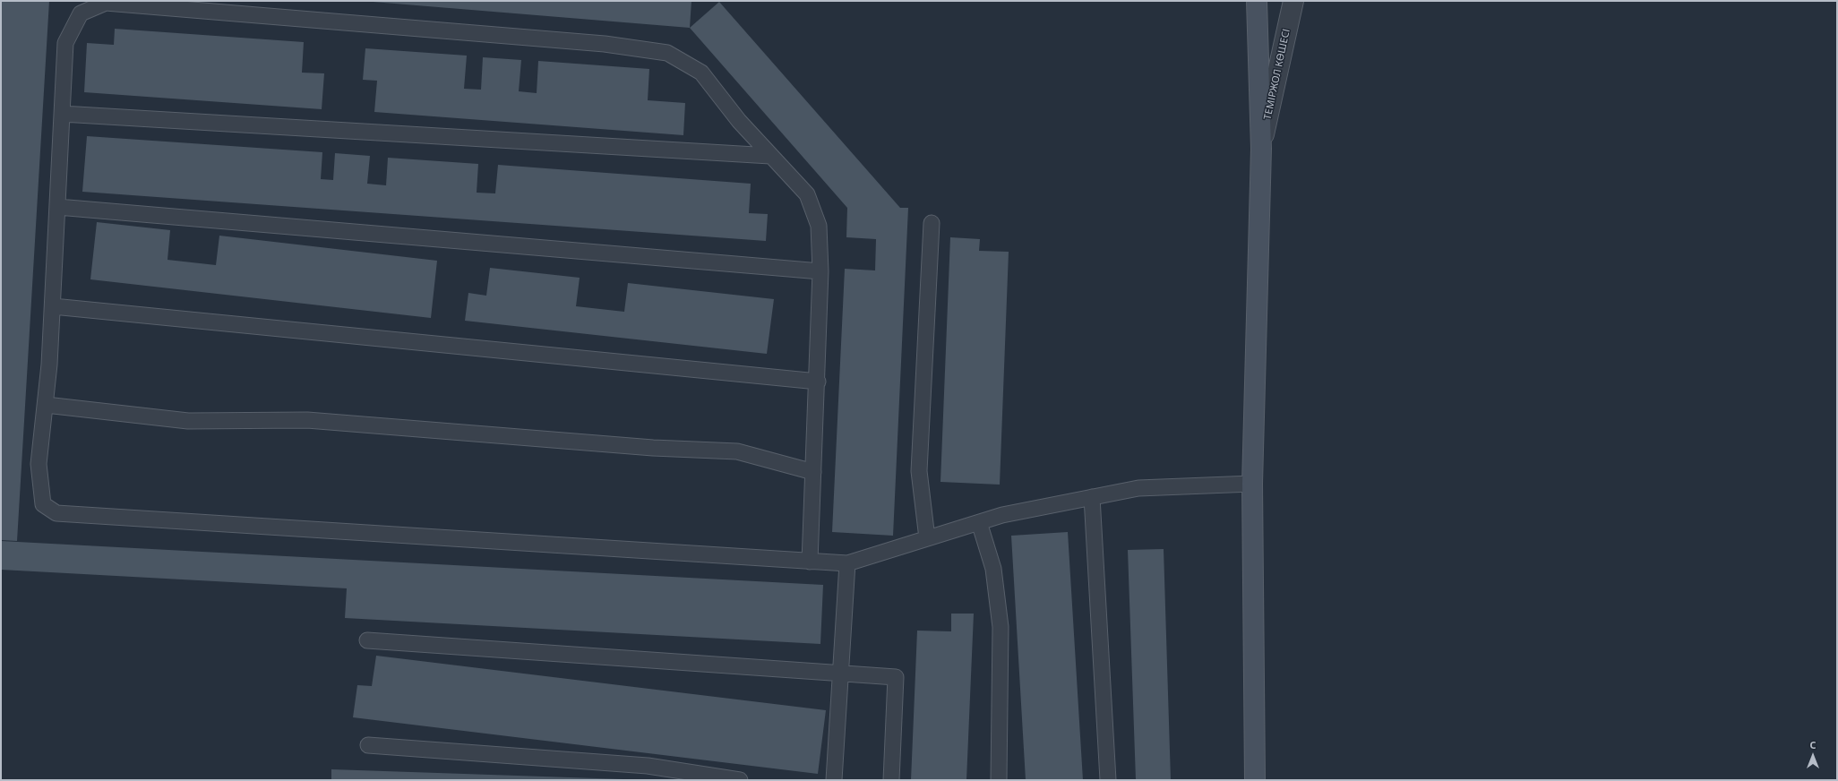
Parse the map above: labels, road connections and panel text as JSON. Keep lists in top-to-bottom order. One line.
{"streets":{"street":["ТЕМІРЖОЛ КӨШЕСІ"]},"north":"top"}
